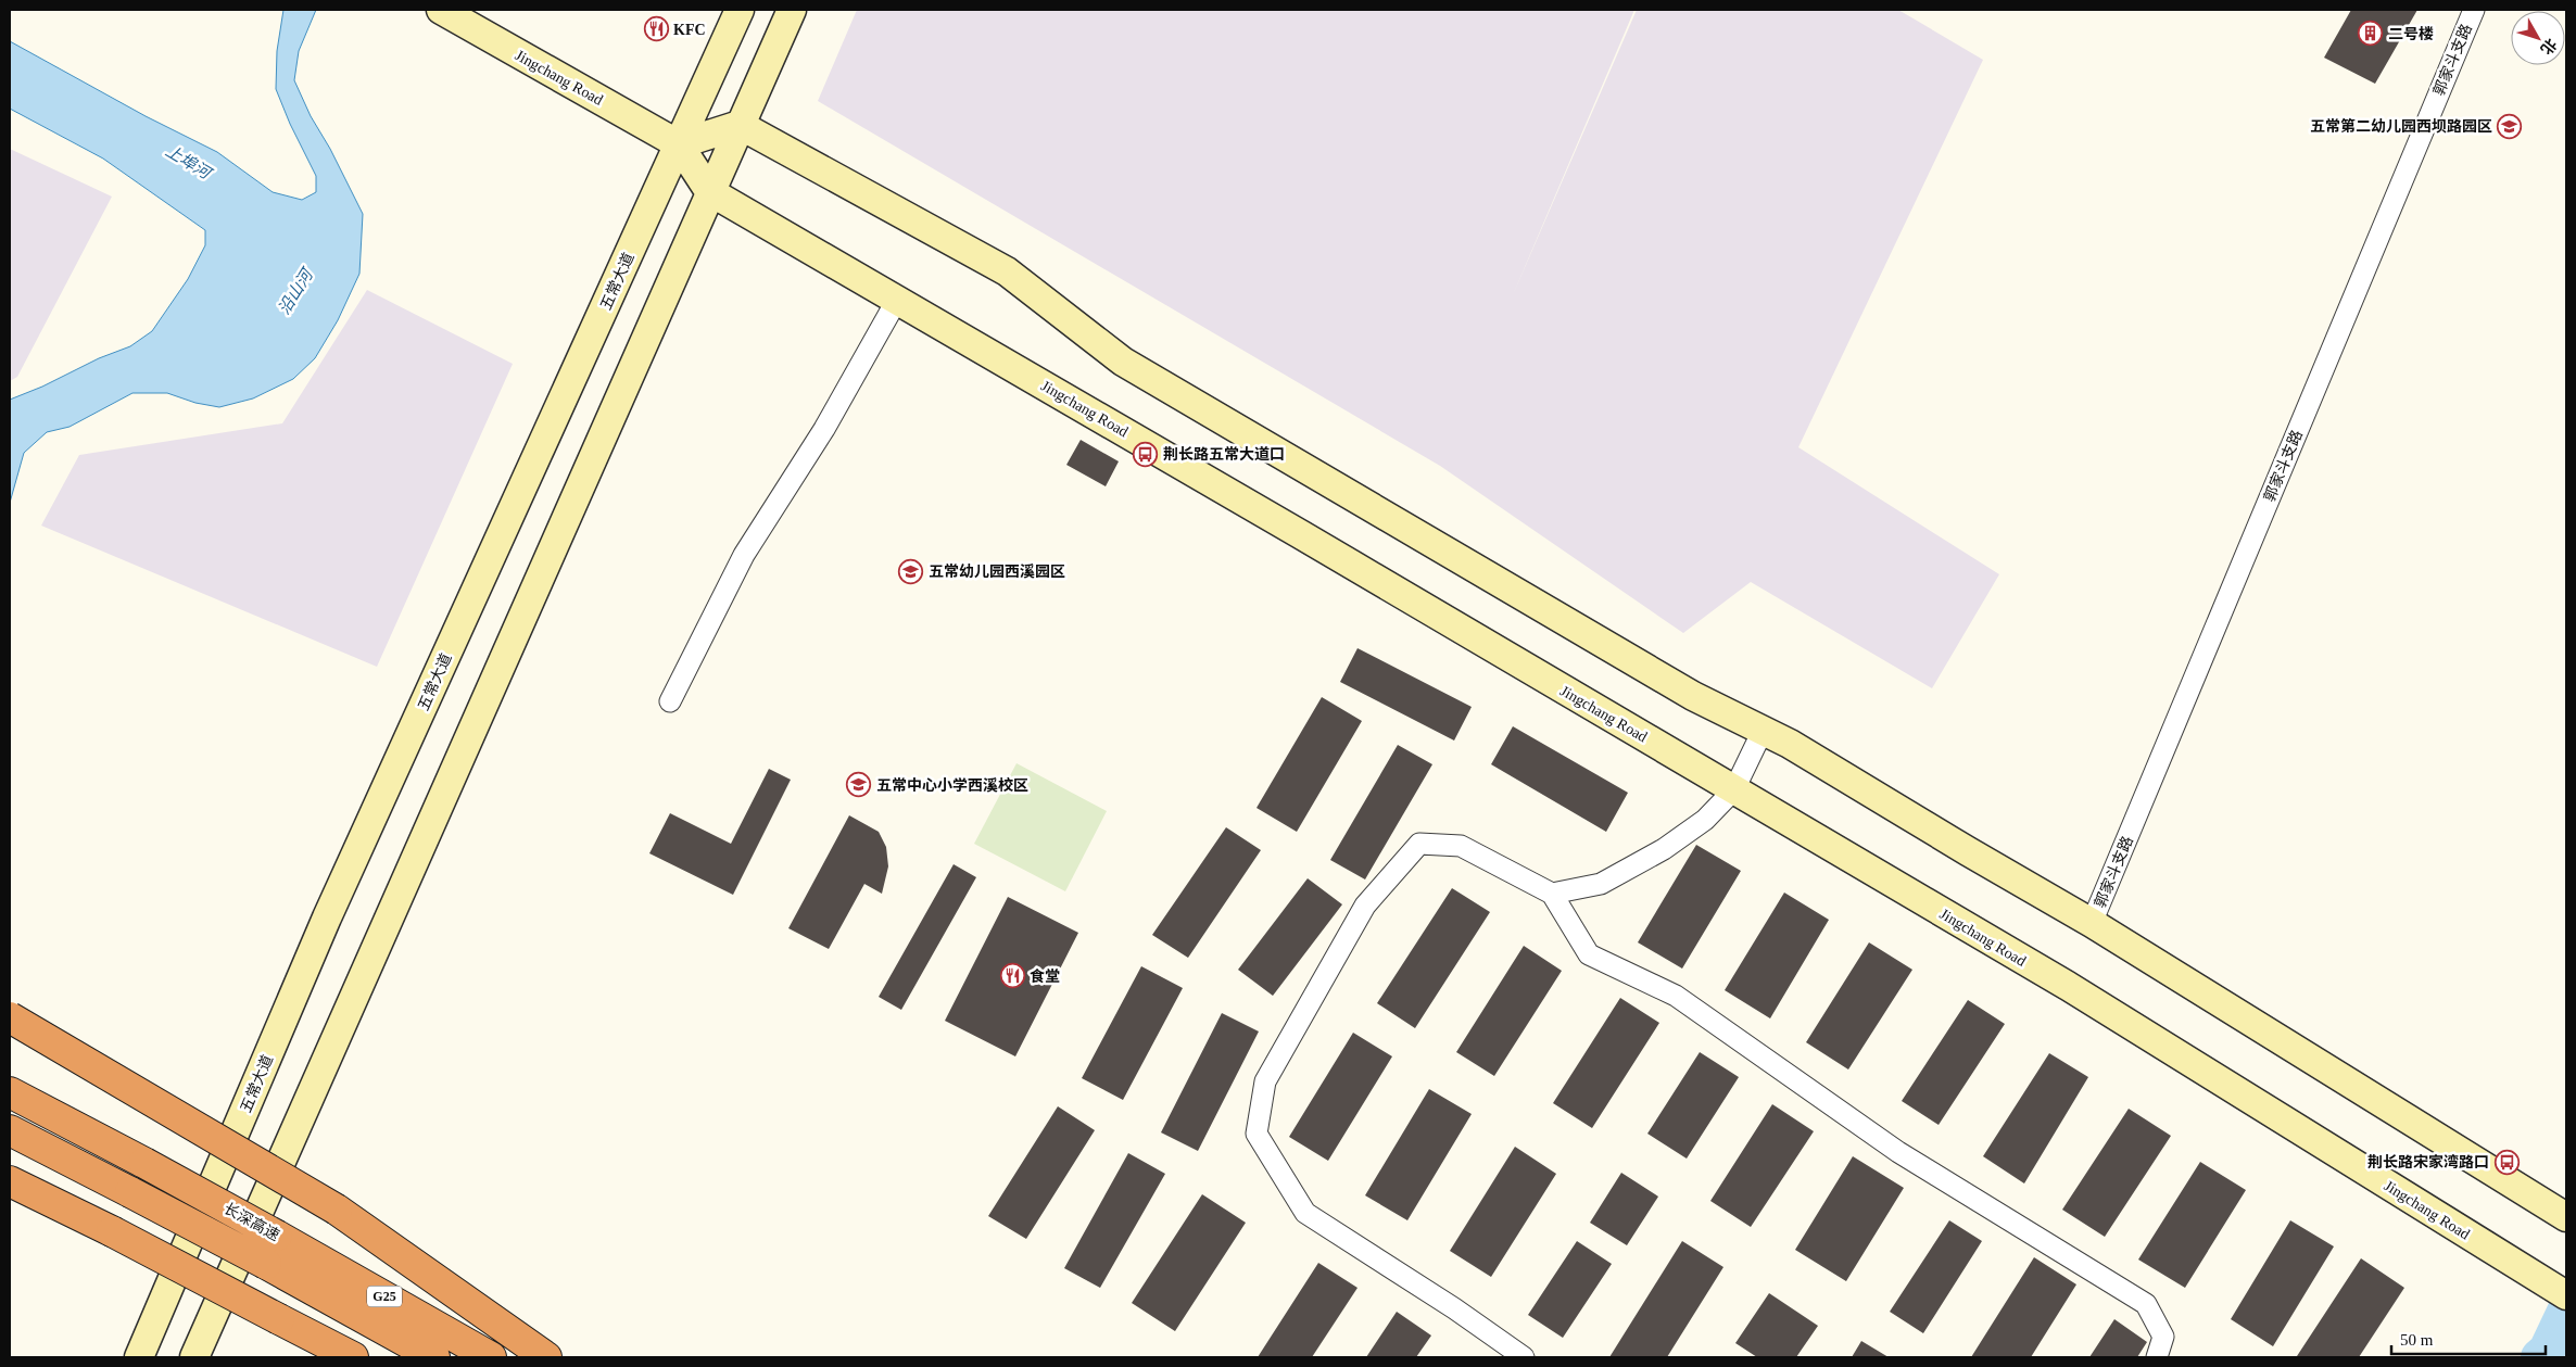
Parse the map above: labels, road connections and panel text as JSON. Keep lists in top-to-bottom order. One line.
{"streets":{"highway":["长深高速","G25"],"main road":["Jingchang Road","五常大道"],"street":["郭家斗支路"]},"crossings":[["Jingchang Road","五常大道"]],"water":["上埠河","沿山河"],"places":{"restaurant":["KFC","食堂"],"building":["二号楼"],"school or university":["五常第二幼儿园西坝路园区","五常幼儿园西溪园区","五常中心小学西溪校区"],"bus stop":["荆长路五常大道口","荆长路宋家湾路口"]},"scale_bar":"50 m","north":"bottom right"}
